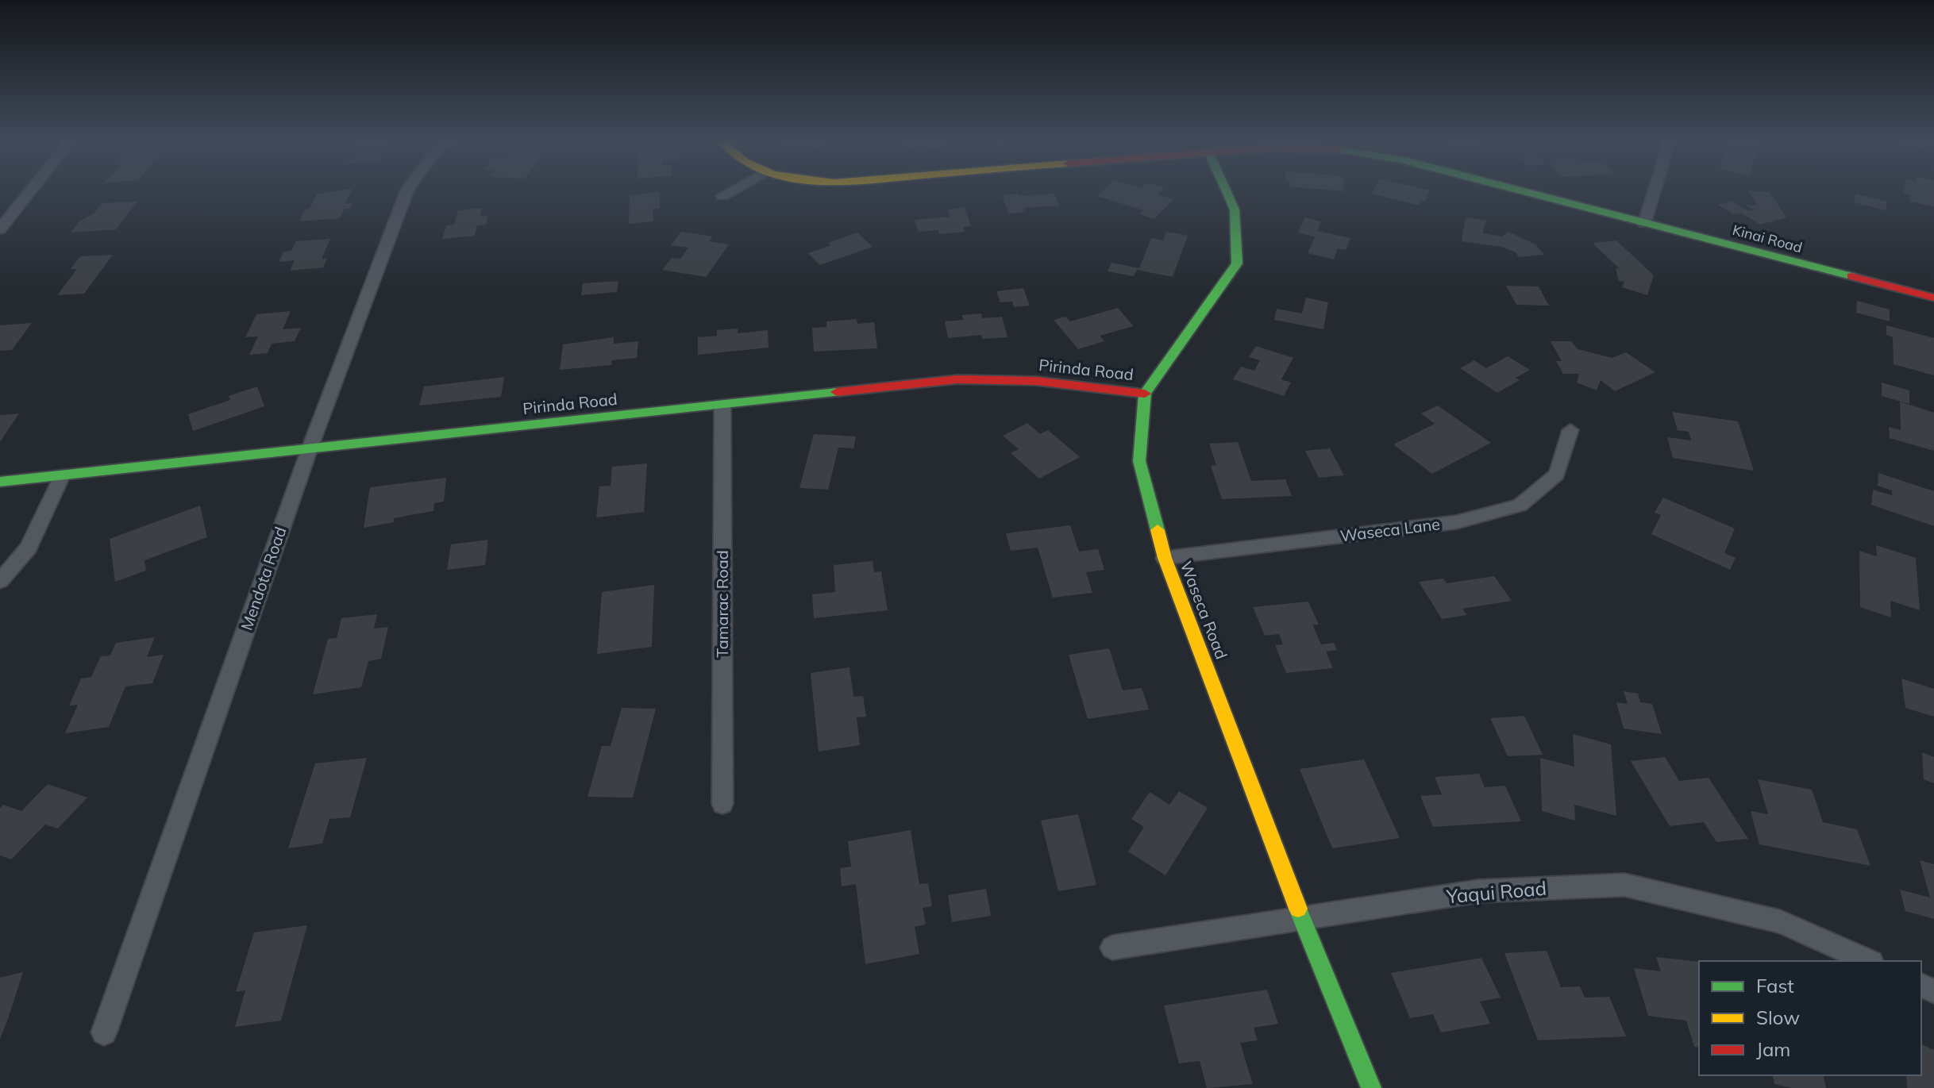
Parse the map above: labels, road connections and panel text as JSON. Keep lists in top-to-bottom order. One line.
{"streets":{"street":["Kinai Road","Pirinda Road","Waseca Lane","Mendota Road","Tamarac Road","Waseca Road","Yaqui Road"]},"crossings":[["Pirinda Road","Mendota Road"],["Pirinda Road","Tamarac Road"],["Pirinda Road","Waseca Road"],["Waseca Lane","Waseca Road"],["Waseca Road","Yaqui Road"]],"legend":["Fast","Slow","Jam"]}
